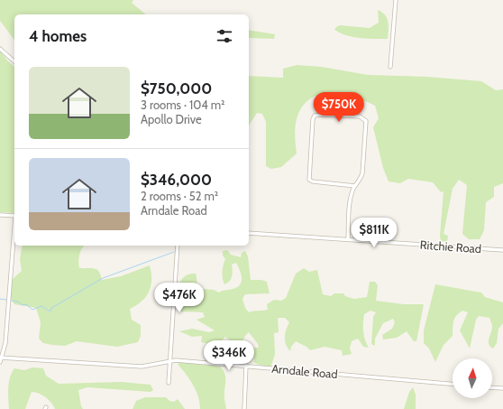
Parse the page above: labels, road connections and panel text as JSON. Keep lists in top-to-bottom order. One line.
{"streets":{"street":["Ritchie Road","Arndale Road"]},"north":"top","page":{"heading":"4 homes","list":[{"name":"$750,000","note":"3 rooms · 104 m² · Apollo Drive"},{"name":"$346,000","note":"2 rooms · 52 m² · Arndale Road"}],"price":["$750K","$811K","$476K","$346K"]}}
